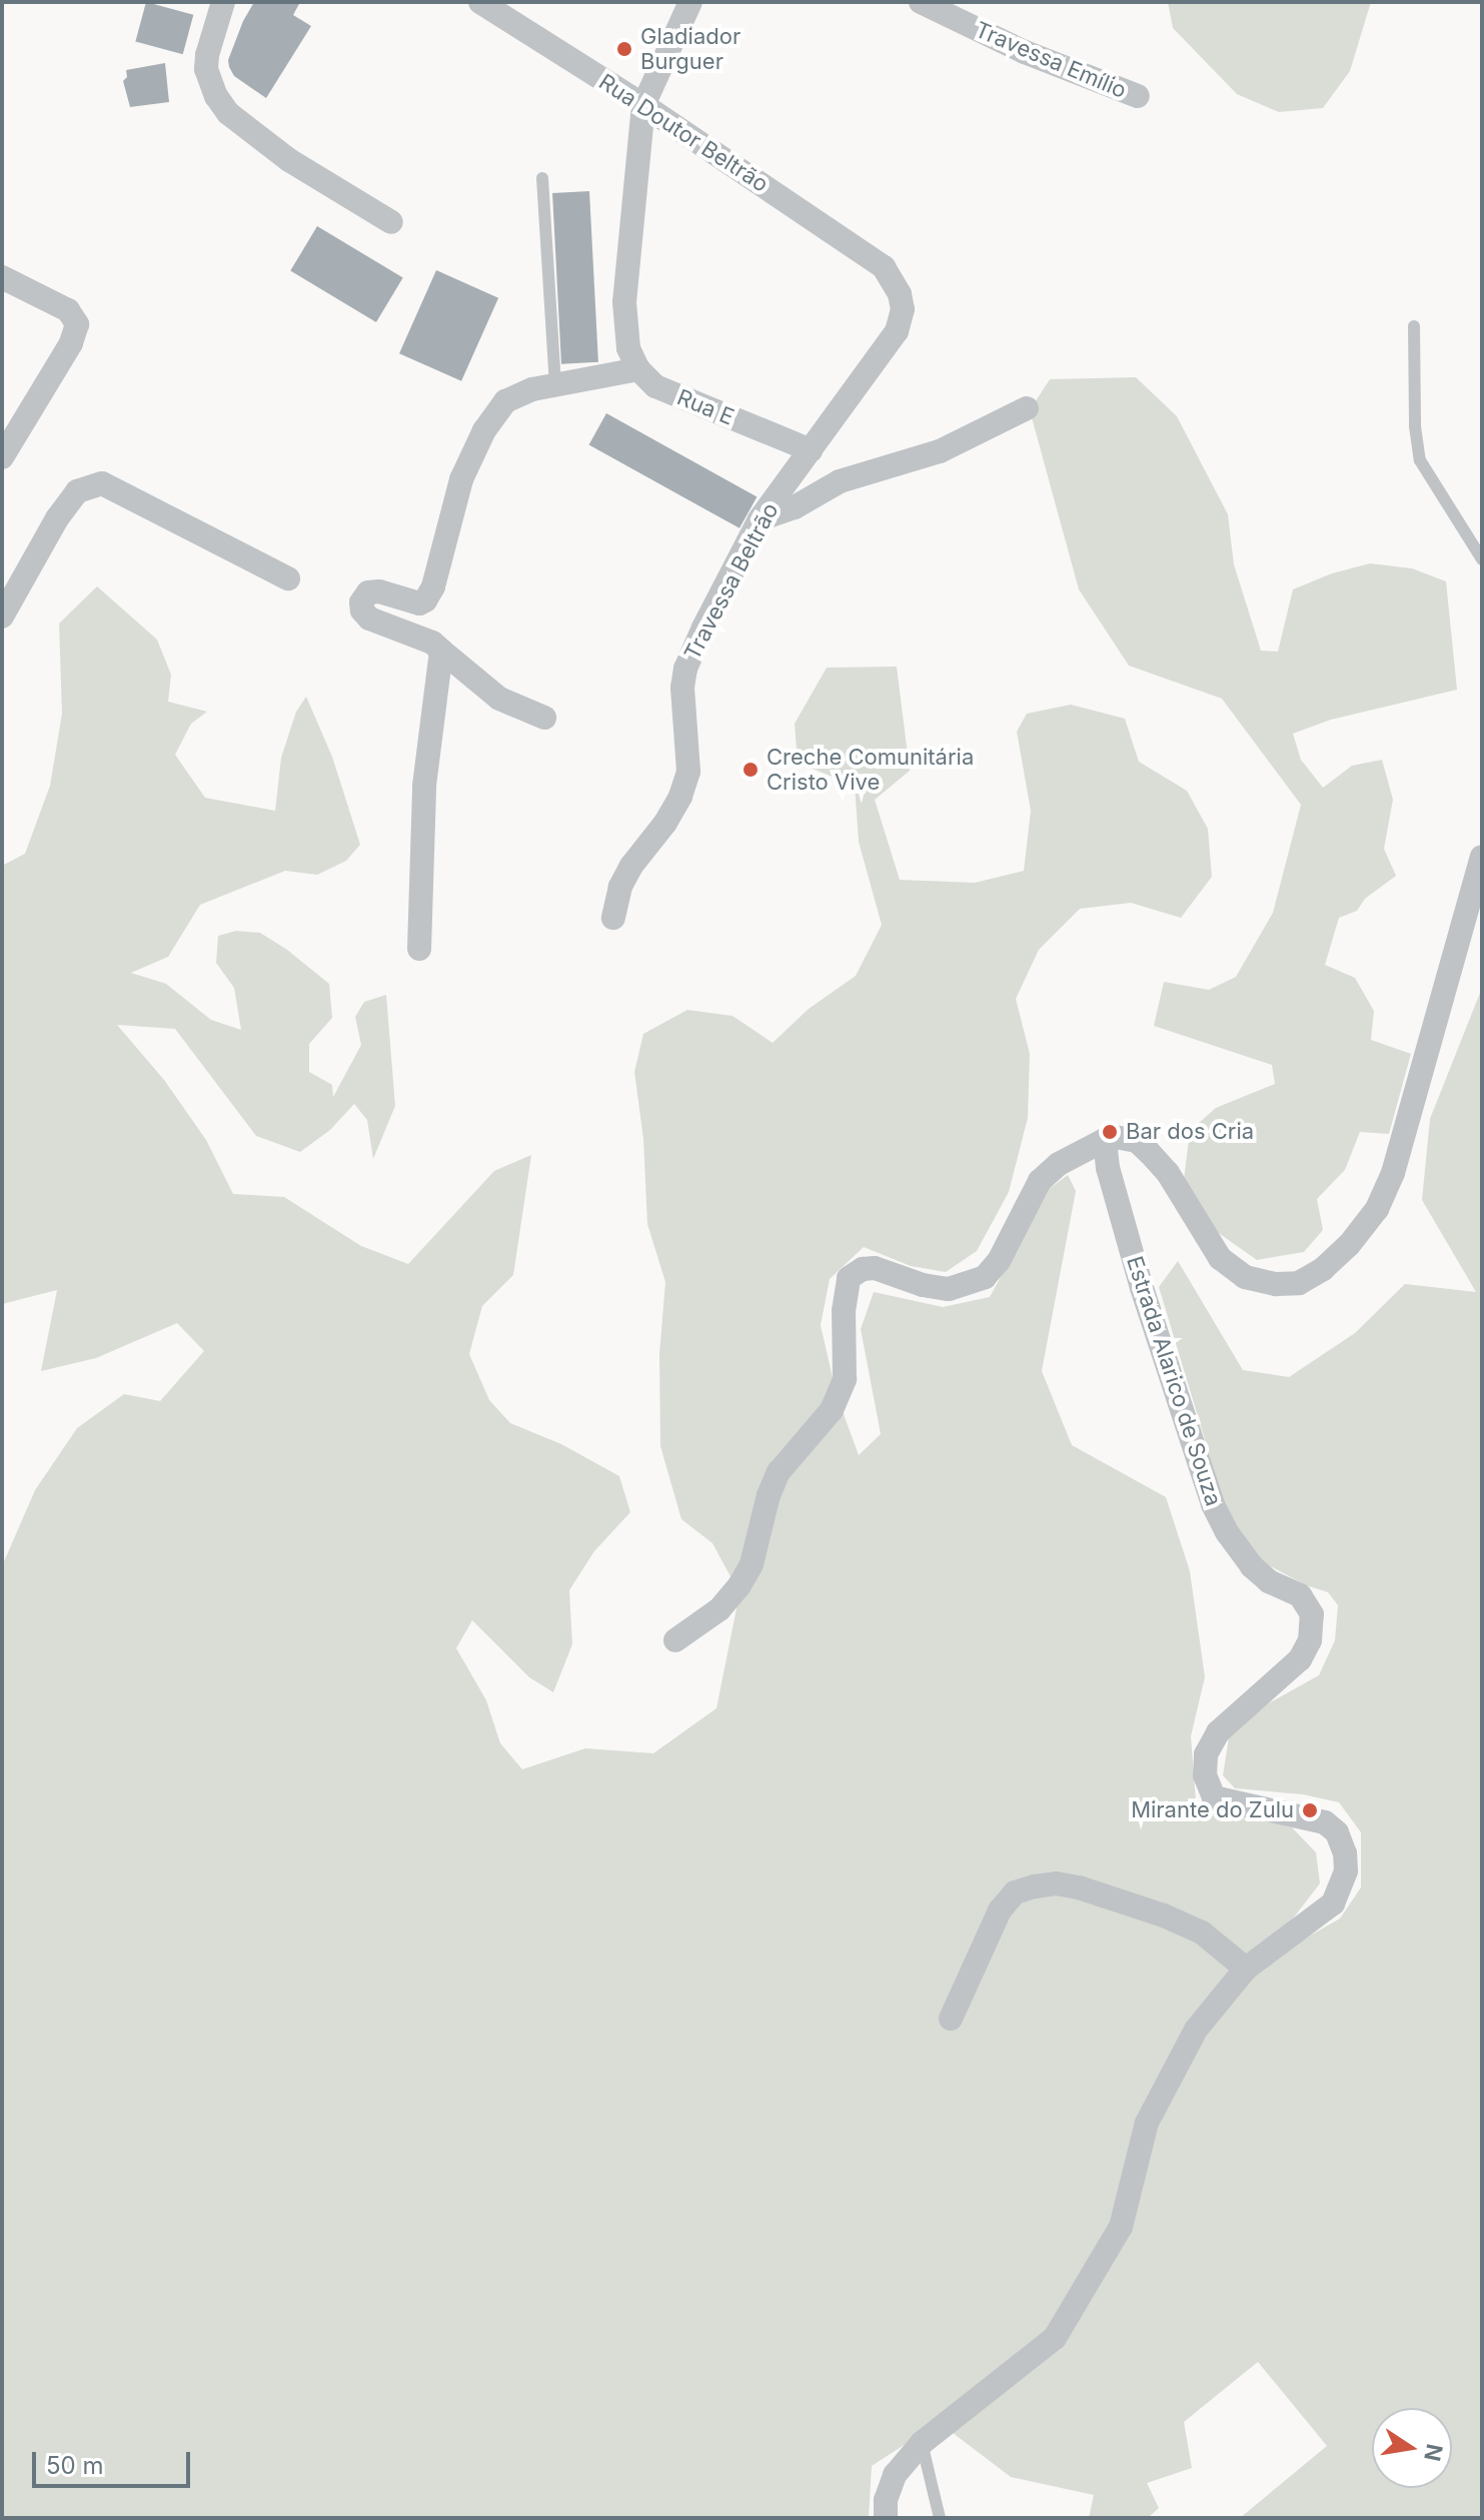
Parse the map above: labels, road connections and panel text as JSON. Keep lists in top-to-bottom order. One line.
{"streets":{"street":["Travessa Emílio","Rua Doutor Beltrão","Rua E","Travessa Beltrão","Estrada Alarico de Souza"]},"crossings":[["Rua Doutor Beltrão","Travessa Beltrão"],["Rua E","Travessa Beltrão"]],"places":["Gladiador Burguer","Creche Comunitária Cristo Vive","Bar dos Cria","Mirante do Zulu"],"scale_bar":"50 m","north":"right"}
